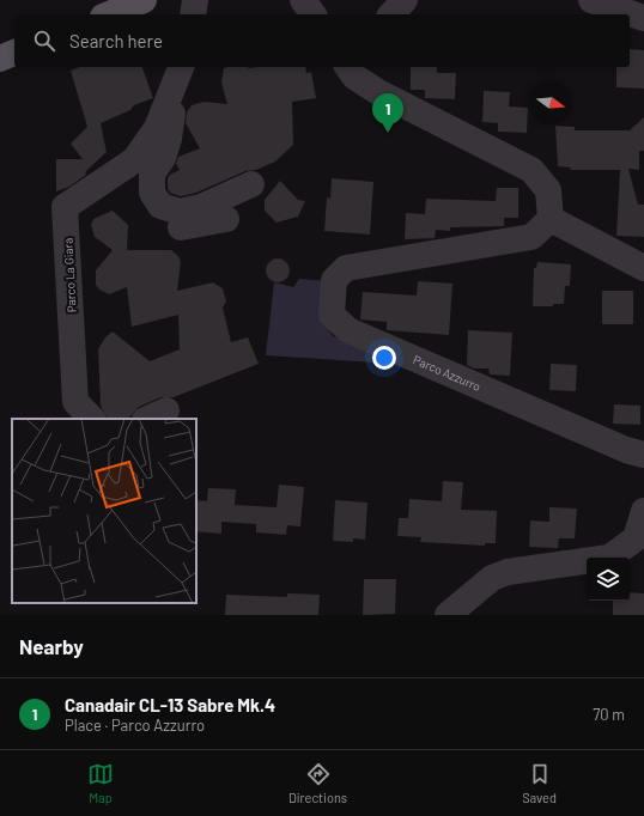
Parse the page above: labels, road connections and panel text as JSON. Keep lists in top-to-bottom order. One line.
{"streets":{"street":["Parco La Giara","Parco Azzurro"]},"north":"right","page":{"search":"Search here","pins":"1","heading":"Nearby","list":[{"mark":"1","name":"Canadair CL-13 Sabre Mk.4","note":"Place · Parco Azzurro","value":"70 m"}],"nav":["Map","Directions","Saved"]}}
